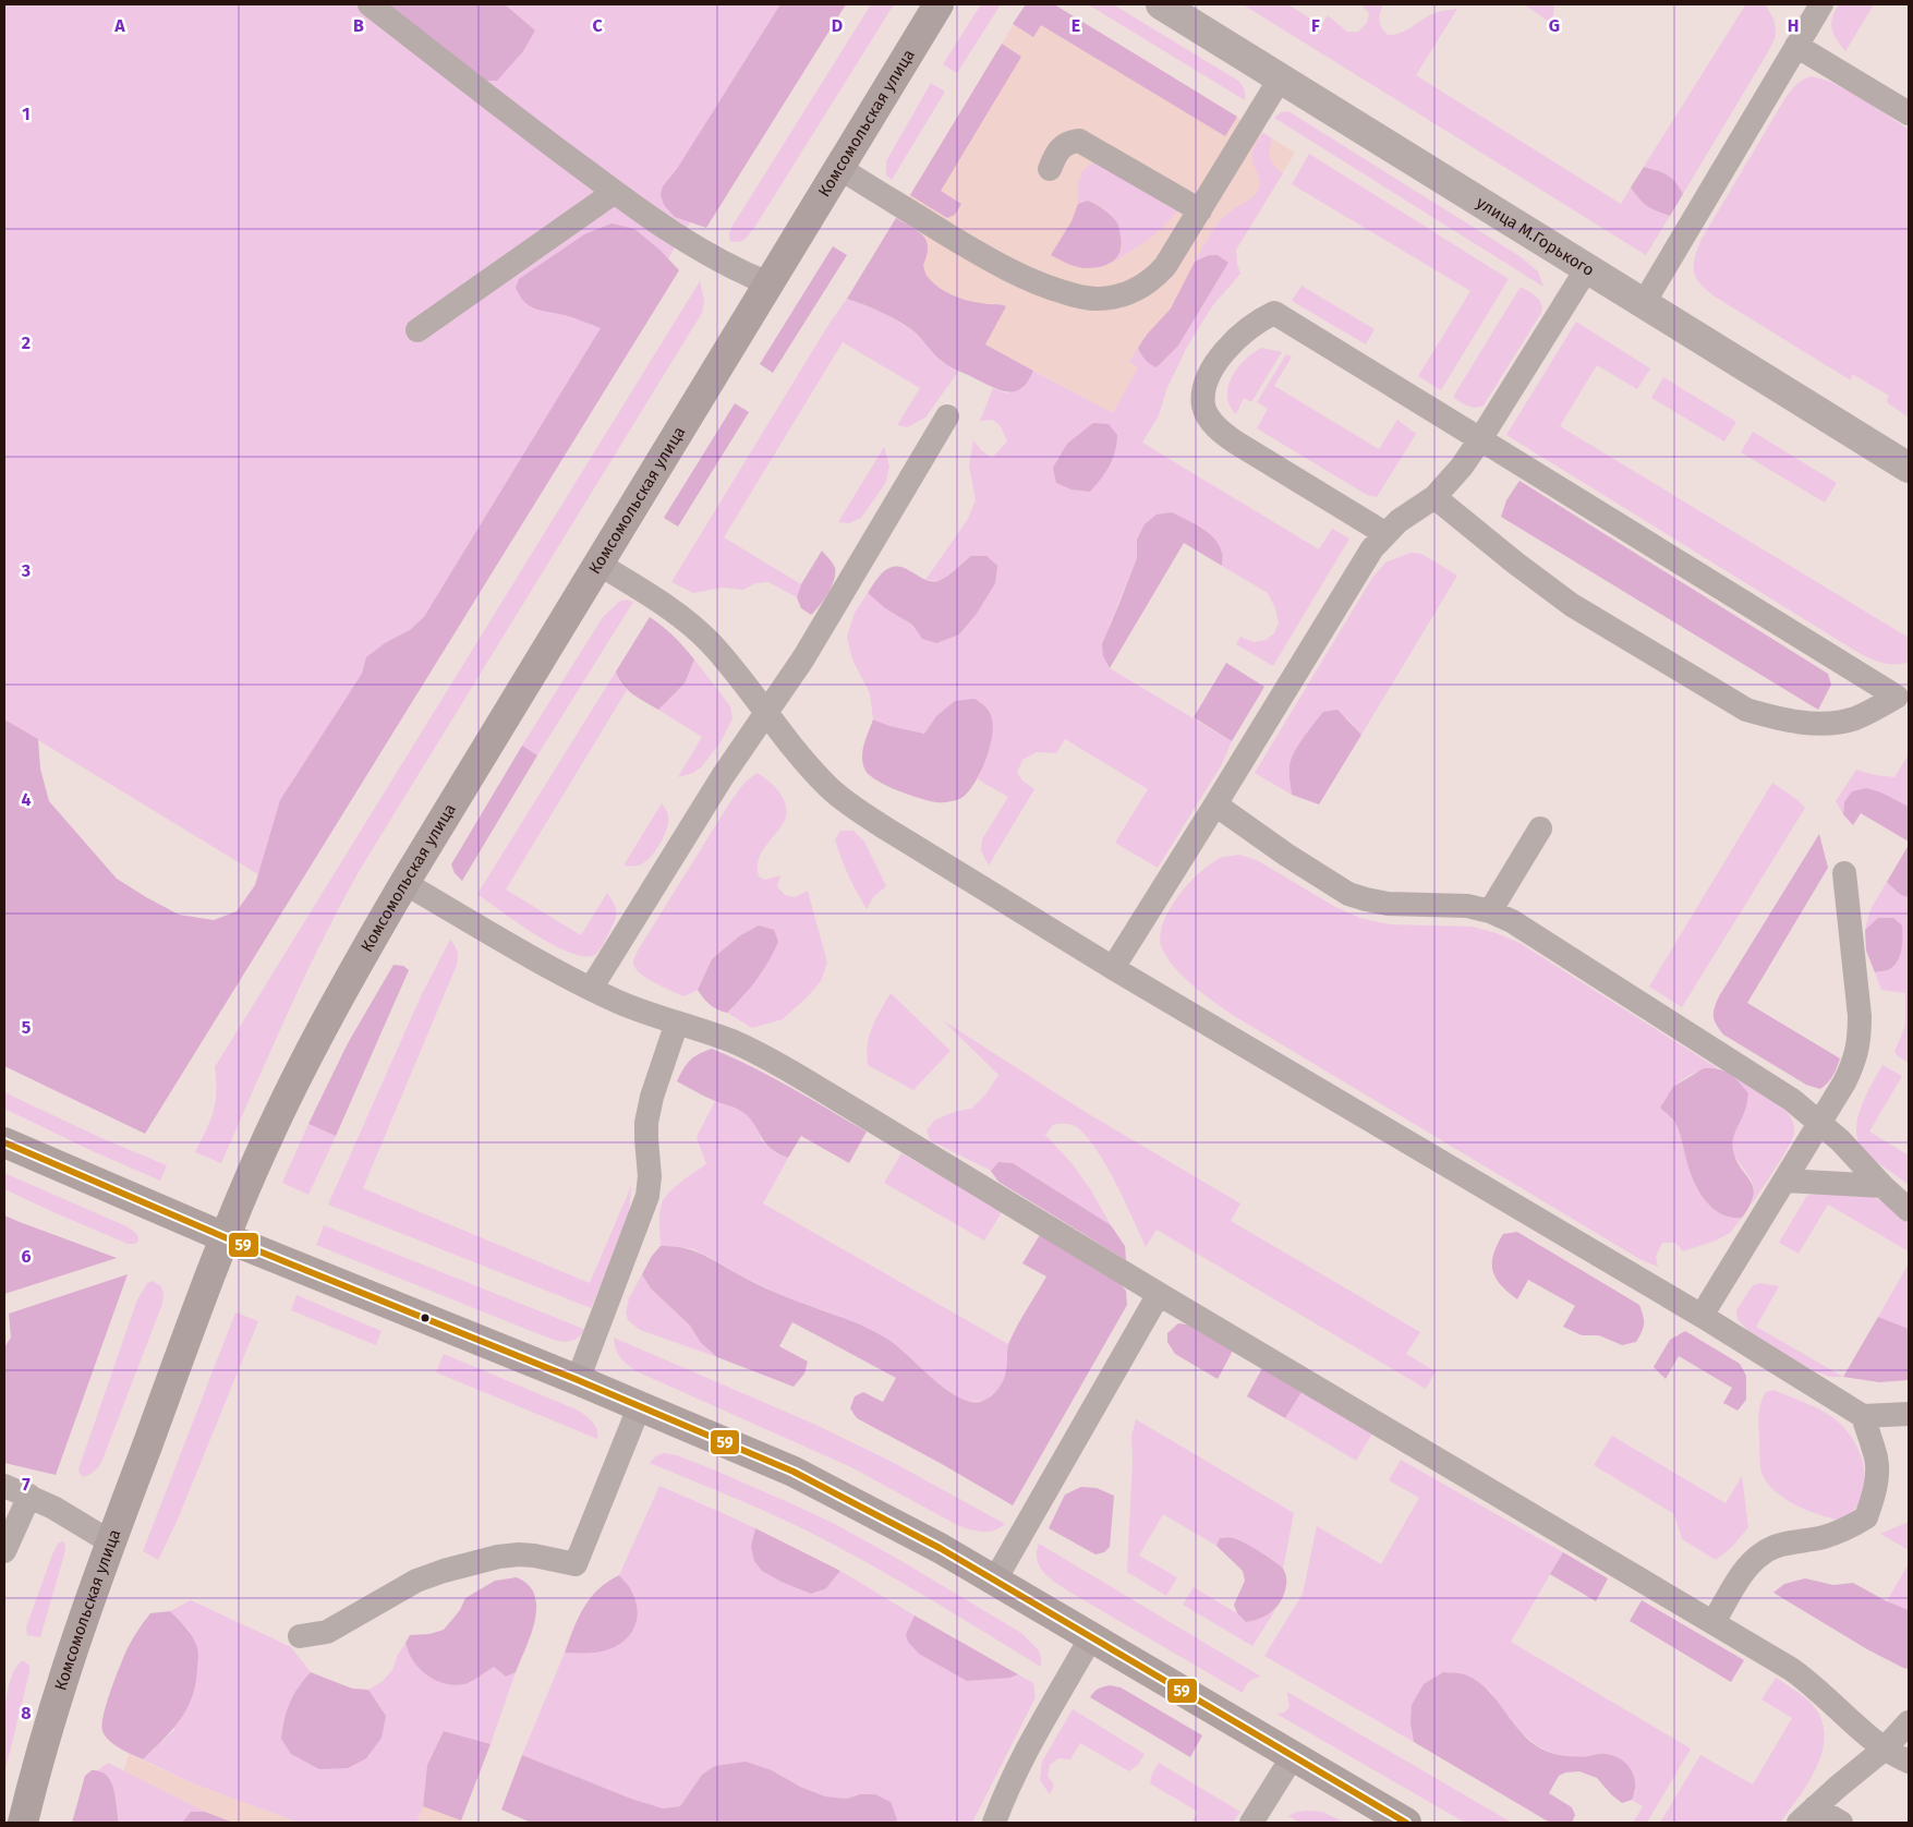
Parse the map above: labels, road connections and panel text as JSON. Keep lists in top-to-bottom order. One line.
{"streets":{"street":["Комсомольская улица","улица М.Горького"]},"lines":["transit line 59"],"grid":{"columns":["A","B","C","D","E","F","G","H"],"rows":["1","2","3","4","5","6","7","8"]}}
